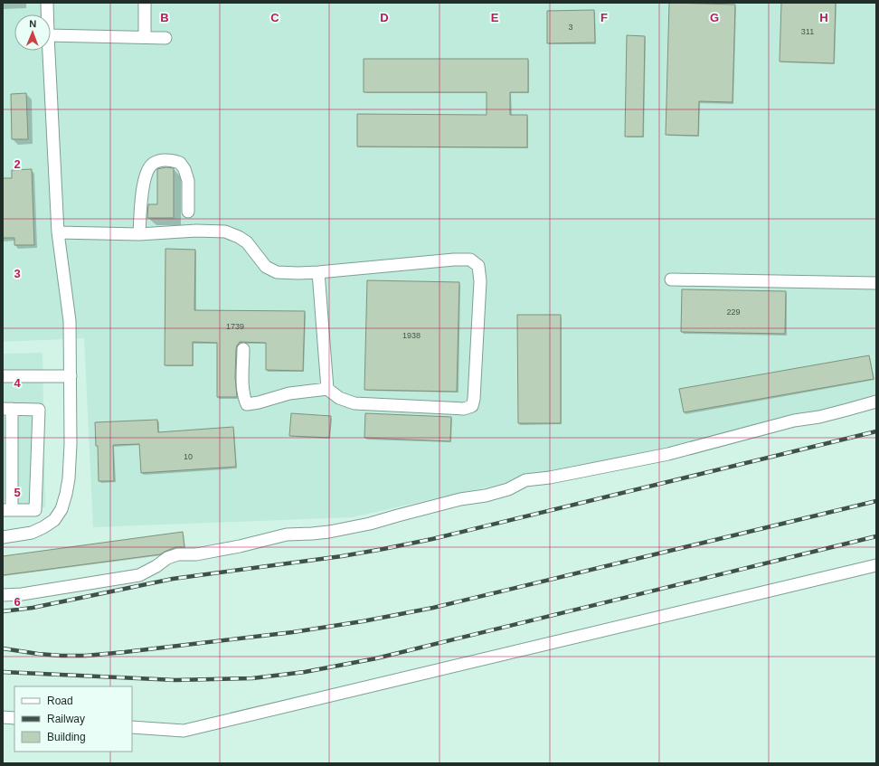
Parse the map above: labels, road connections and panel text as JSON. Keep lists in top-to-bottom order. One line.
{"house_numbers":["3","311","229","1739","1938","10"],"legend":["Road","Railway","Building"],"north":"top","grid":{"columns":["B","C","D","E","F","G","H"],"rows":["2","3","4","5","6"]}}
